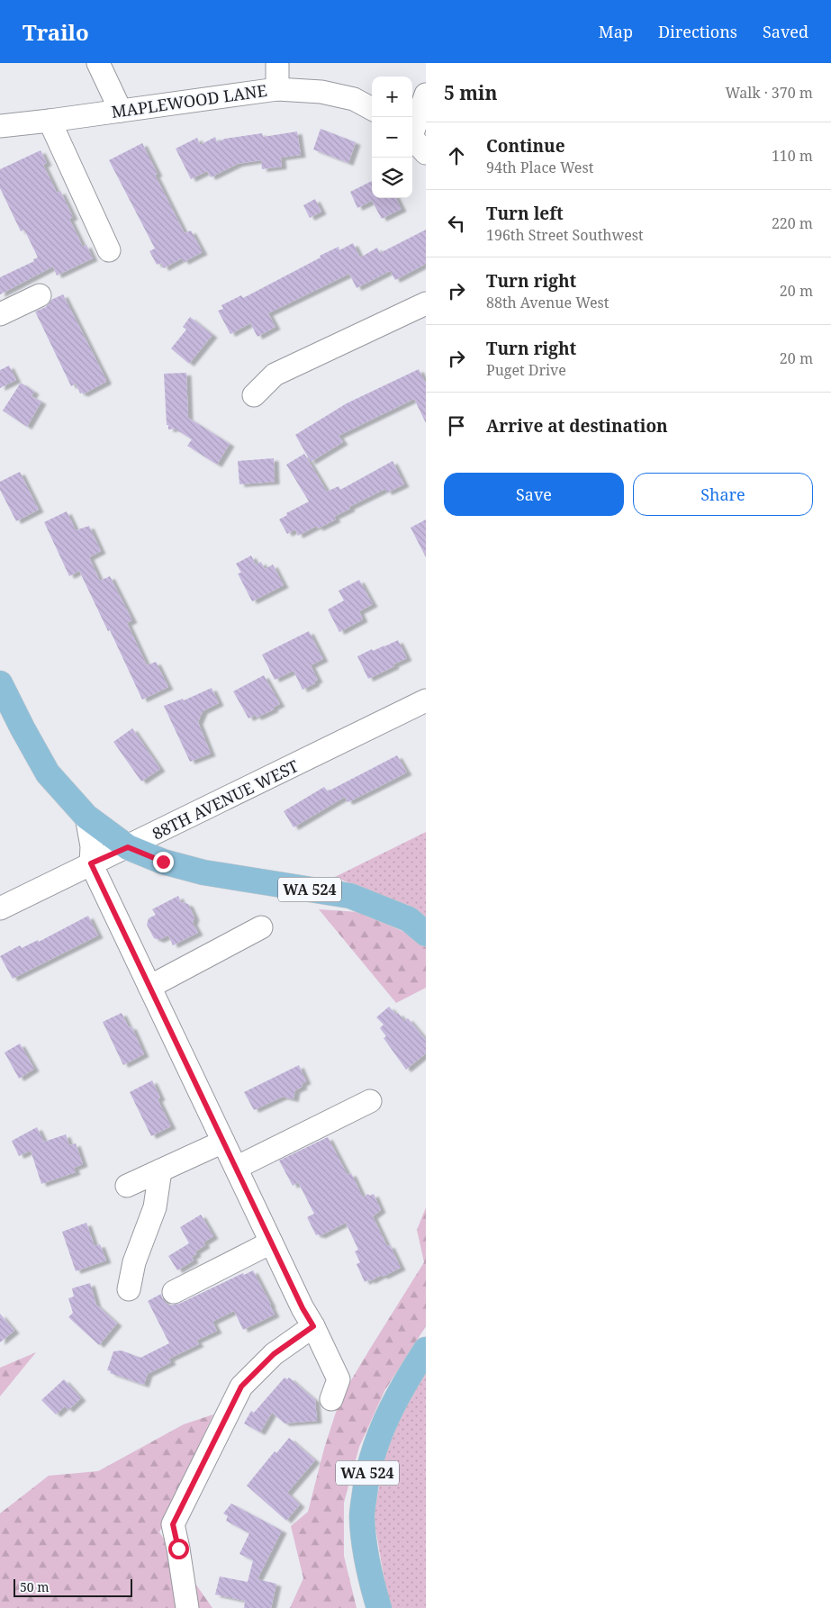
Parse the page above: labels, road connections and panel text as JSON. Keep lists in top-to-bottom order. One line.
{"streets":{"main road":["WA 524"],"street":["MAPLEWOOD LANE","88TH AVENUE WEST"]},"crossings":[["88TH AVENUE WEST","WA 524"]],"scale_bar":"50 m","page":{"header":"Trailo","nav":["Map","Directions","Saved"],"heading":["5 min","Walk · 370 m"],"map_buttons":["+","−"],"list":[["Continue","94th Place West","110 m"],["Turn left","196th Street Southwest","220 m"],["Turn right","88th Avenue West","20 m"],["Turn right","Puget Drive","20 m"],"Arrive at destination"],"buttons":["Save","Share"],"scale":"50 m"}}
